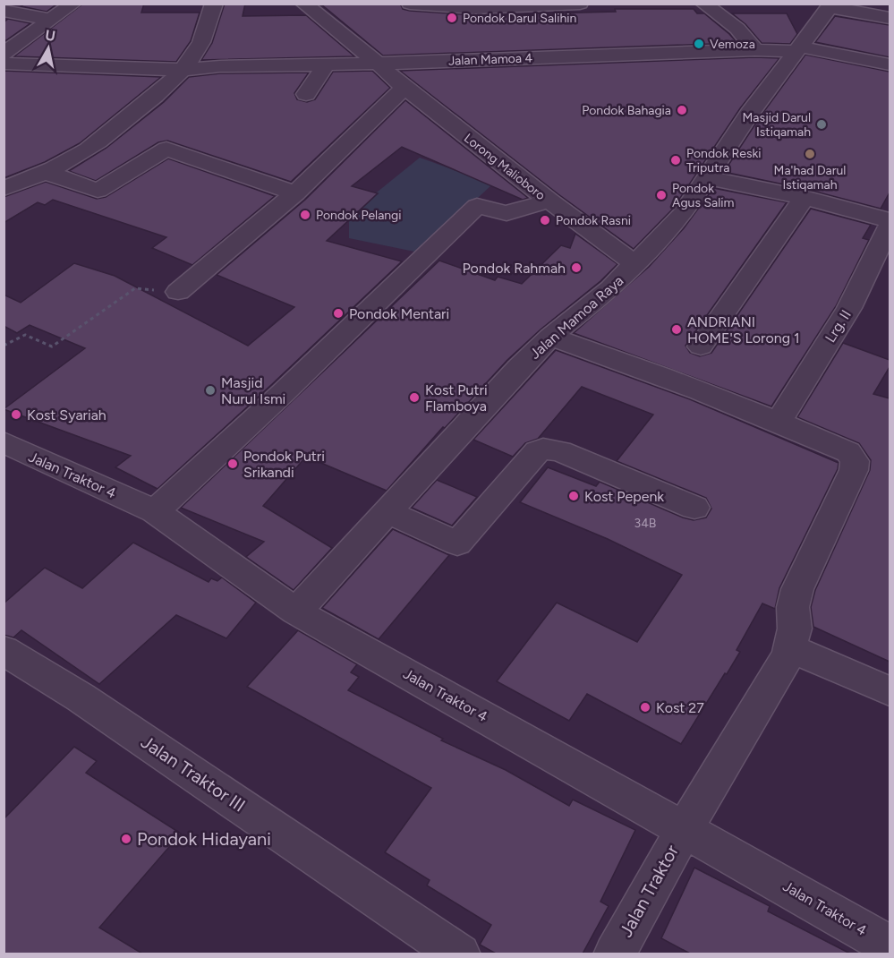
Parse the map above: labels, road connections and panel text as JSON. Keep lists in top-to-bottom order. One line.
{"streets":{"street":["Jalan Mamoa 4","Lorong Malioboro","Jalan Mamoa Raya","Lrg. II","Jalan Traktor 4","Jalan Traktor III","Jalan Traktor"]},"crossings":[["Jalan Mamoa 4","Lorong Malioboro"],["Jalan Mamoa 4","Jalan Mamoa Raya"],["Lorong Malioboro","Jalan Mamoa Raya"],["Jalan Mamoa Raya","Jalan Traktor 4"],["Lrg. II","Jalan Traktor"],["Jalan Traktor 4","Jalan Traktor"]],"places":["Pondok Darul Salihin","Vemoza","Pondok Bahagia","Masjid Darul Istiqamah","Ma'had Darul Istiqamah","Pondok Reski Triputra","Pondok Agus Salim","Pondok Pelangi","Pondok Rasni","Pondok Rahmah","Pondok Mentari","ANDRIANI HOME'S Lorong 1","Masjid Nurul Ismi","Kost Putri Flamboya","Kost Syariah","Pondok Putri Srikandi","Kost Pepenk","Kost 27","Pondok Hidayani"],"house_numbers":["34B"],"north":"top"}
